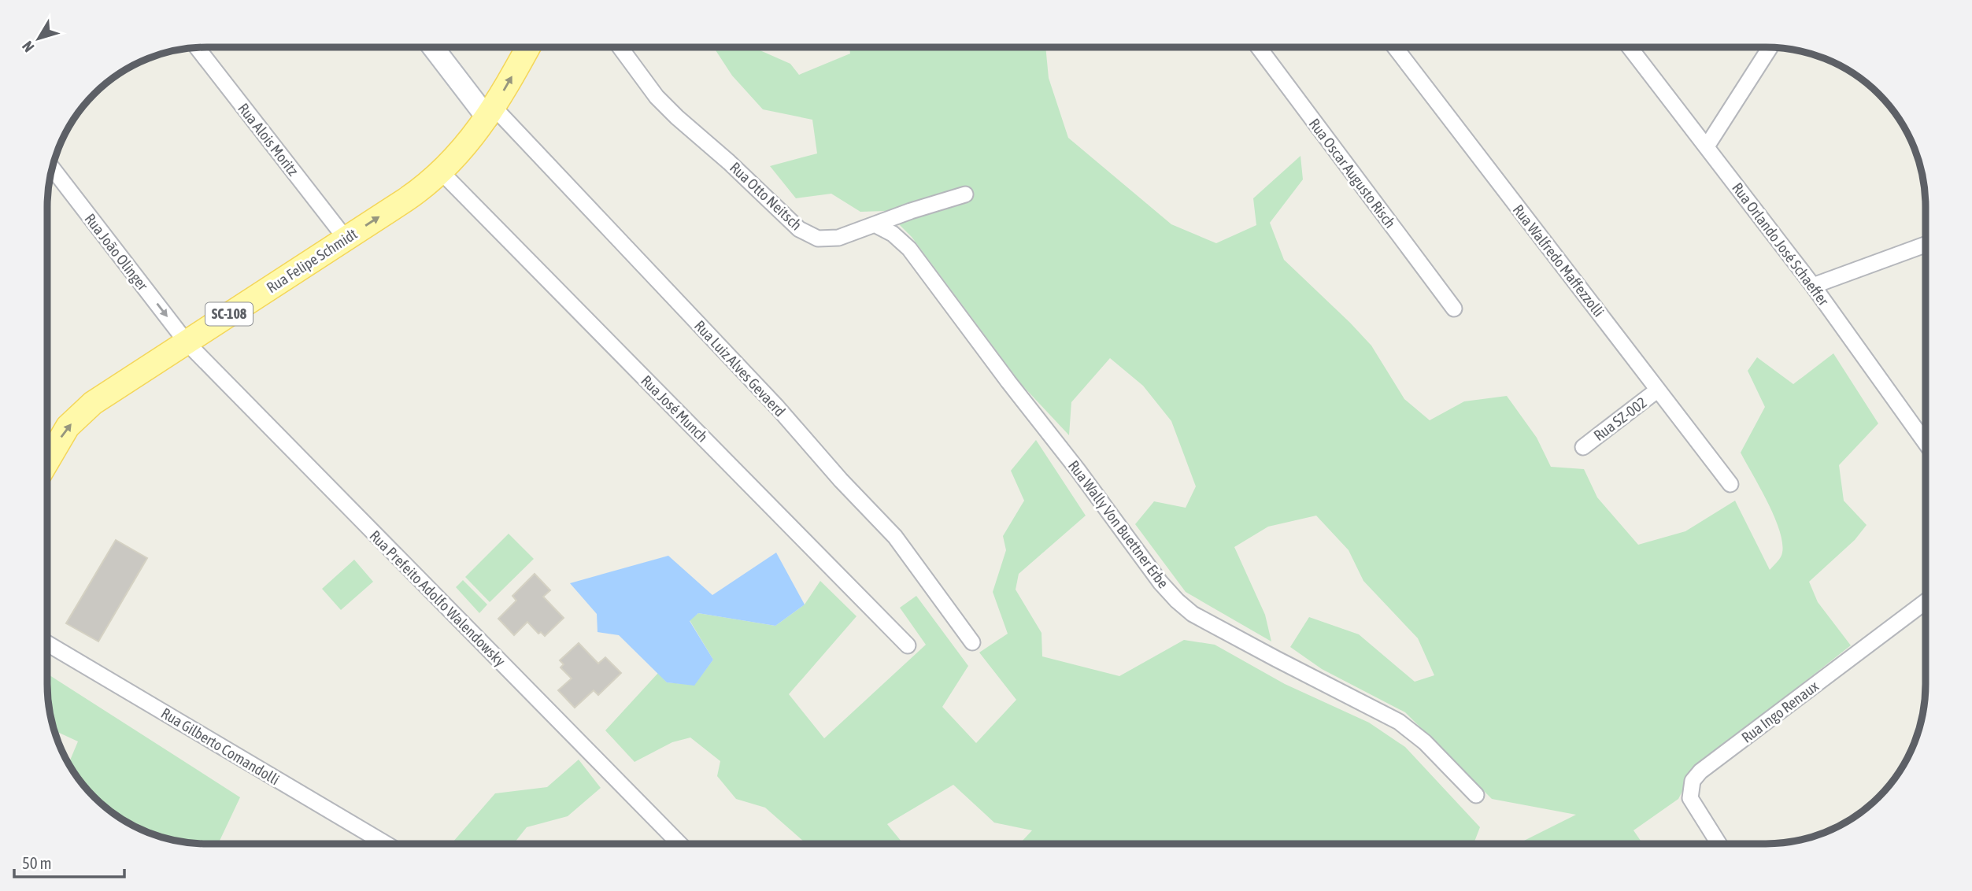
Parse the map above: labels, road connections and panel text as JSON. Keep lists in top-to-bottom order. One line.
{"streets":{"main road":["Rua Felipe Schmidt","SC-108"],"street":["Rua Alois Moritz","Rua Oscar Augusto Risch","Rua Otto Neitsch","Rua Orlando José Schaeffer","Rua João Olinger","Rua Walfredo Maffezzolli","Rua Luiz Alves Gevaerd","Rua José Munch","Rua SZ-002","Rua Wally Von Buettner Erbe","Rua Prefeito Adolfo Walendowsky","Rua Ingo Renaux","Rua Gilberto Comandolli"]},"crossings":[["Rua Alois Moritz","Rua Felipe Schmidt"],["Rua Otto Neitsch","Rua Wally Von Buettner Erbe"],["Rua João Olinger","Rua Felipe Schmidt"],["Rua João Olinger","Rua Prefeito Adolfo Walendowsky"],["Rua Felipe Schmidt","Rua Luiz Alves Gevaerd"],["Rua Felipe Schmidt","Rua José Munch"],["Rua Felipe Schmidt","Rua Prefeito Adolfo Walendowsky"],["Rua Walfredo Maffezzolli","Rua SZ-002"]],"one_way":["Rua João Olinger","Rua Felipe Schmidt"],"scale_bar":"50 m","north":"bottom left"}
